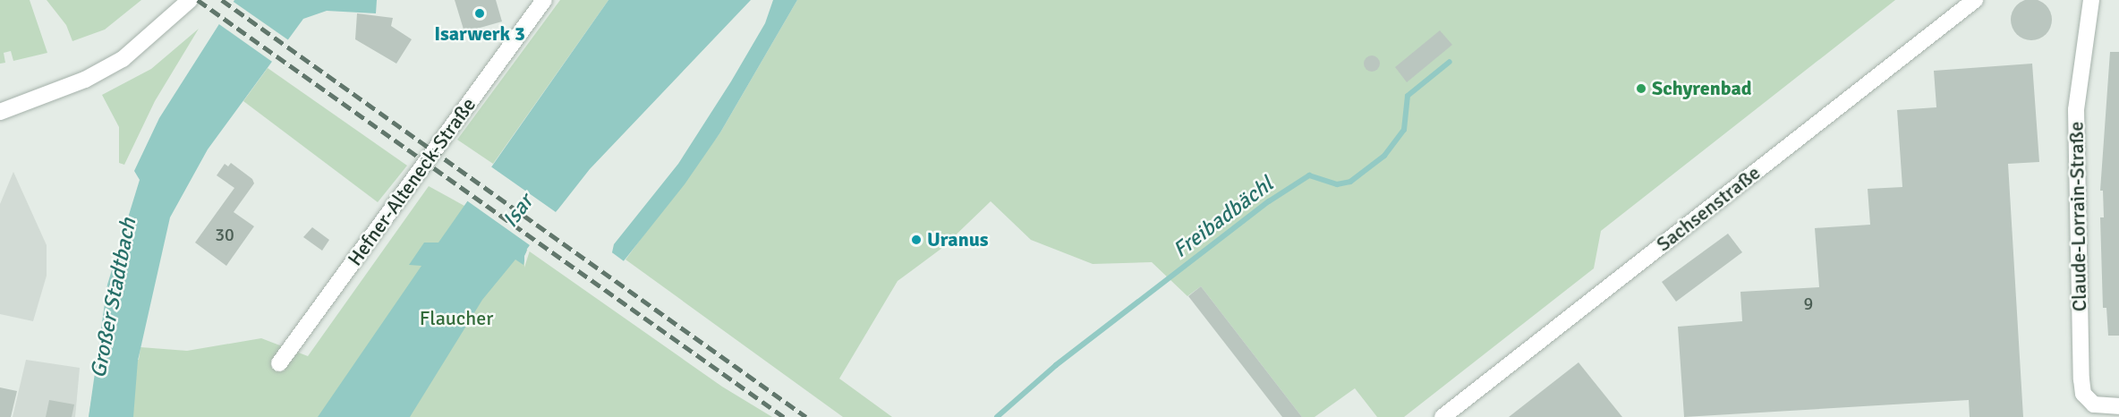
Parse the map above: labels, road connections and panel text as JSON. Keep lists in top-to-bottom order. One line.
{"streets":{"street":["Hefner-Alteneck-Straße","Sachsenstraße","Claude-Lorrain-Straße"]},"water":["Isar","Freibadbächl","Großer Stadtbach"],"parks":["Flaucher"],"places":["Isarwerk 3","Schyrenbad","Uranus"],"house_numbers":["30","9"]}
